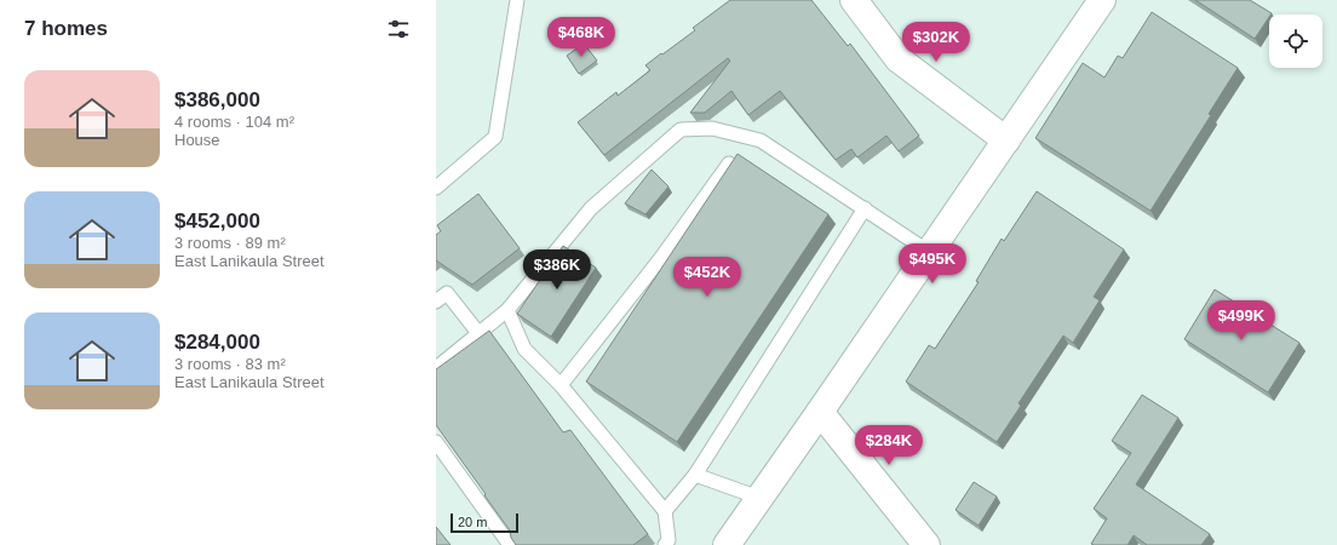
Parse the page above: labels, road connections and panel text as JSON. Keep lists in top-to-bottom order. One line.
{"scale_bar":"20 m","page":{"heading":"7 homes","price":["$468K","$302K","$495K","$386K","$452K","$499K","$284K"],"list":[{"name":"$386,000","note":"4 rooms · 104 m² · House"},{"name":"$452,000","note":"3 rooms · 89 m² · East Lanikaula Street"},{"name":"$284,000","note":"3 rooms · 83 m² · East Lanikaula Street"}],"scale":"20 m"}}
